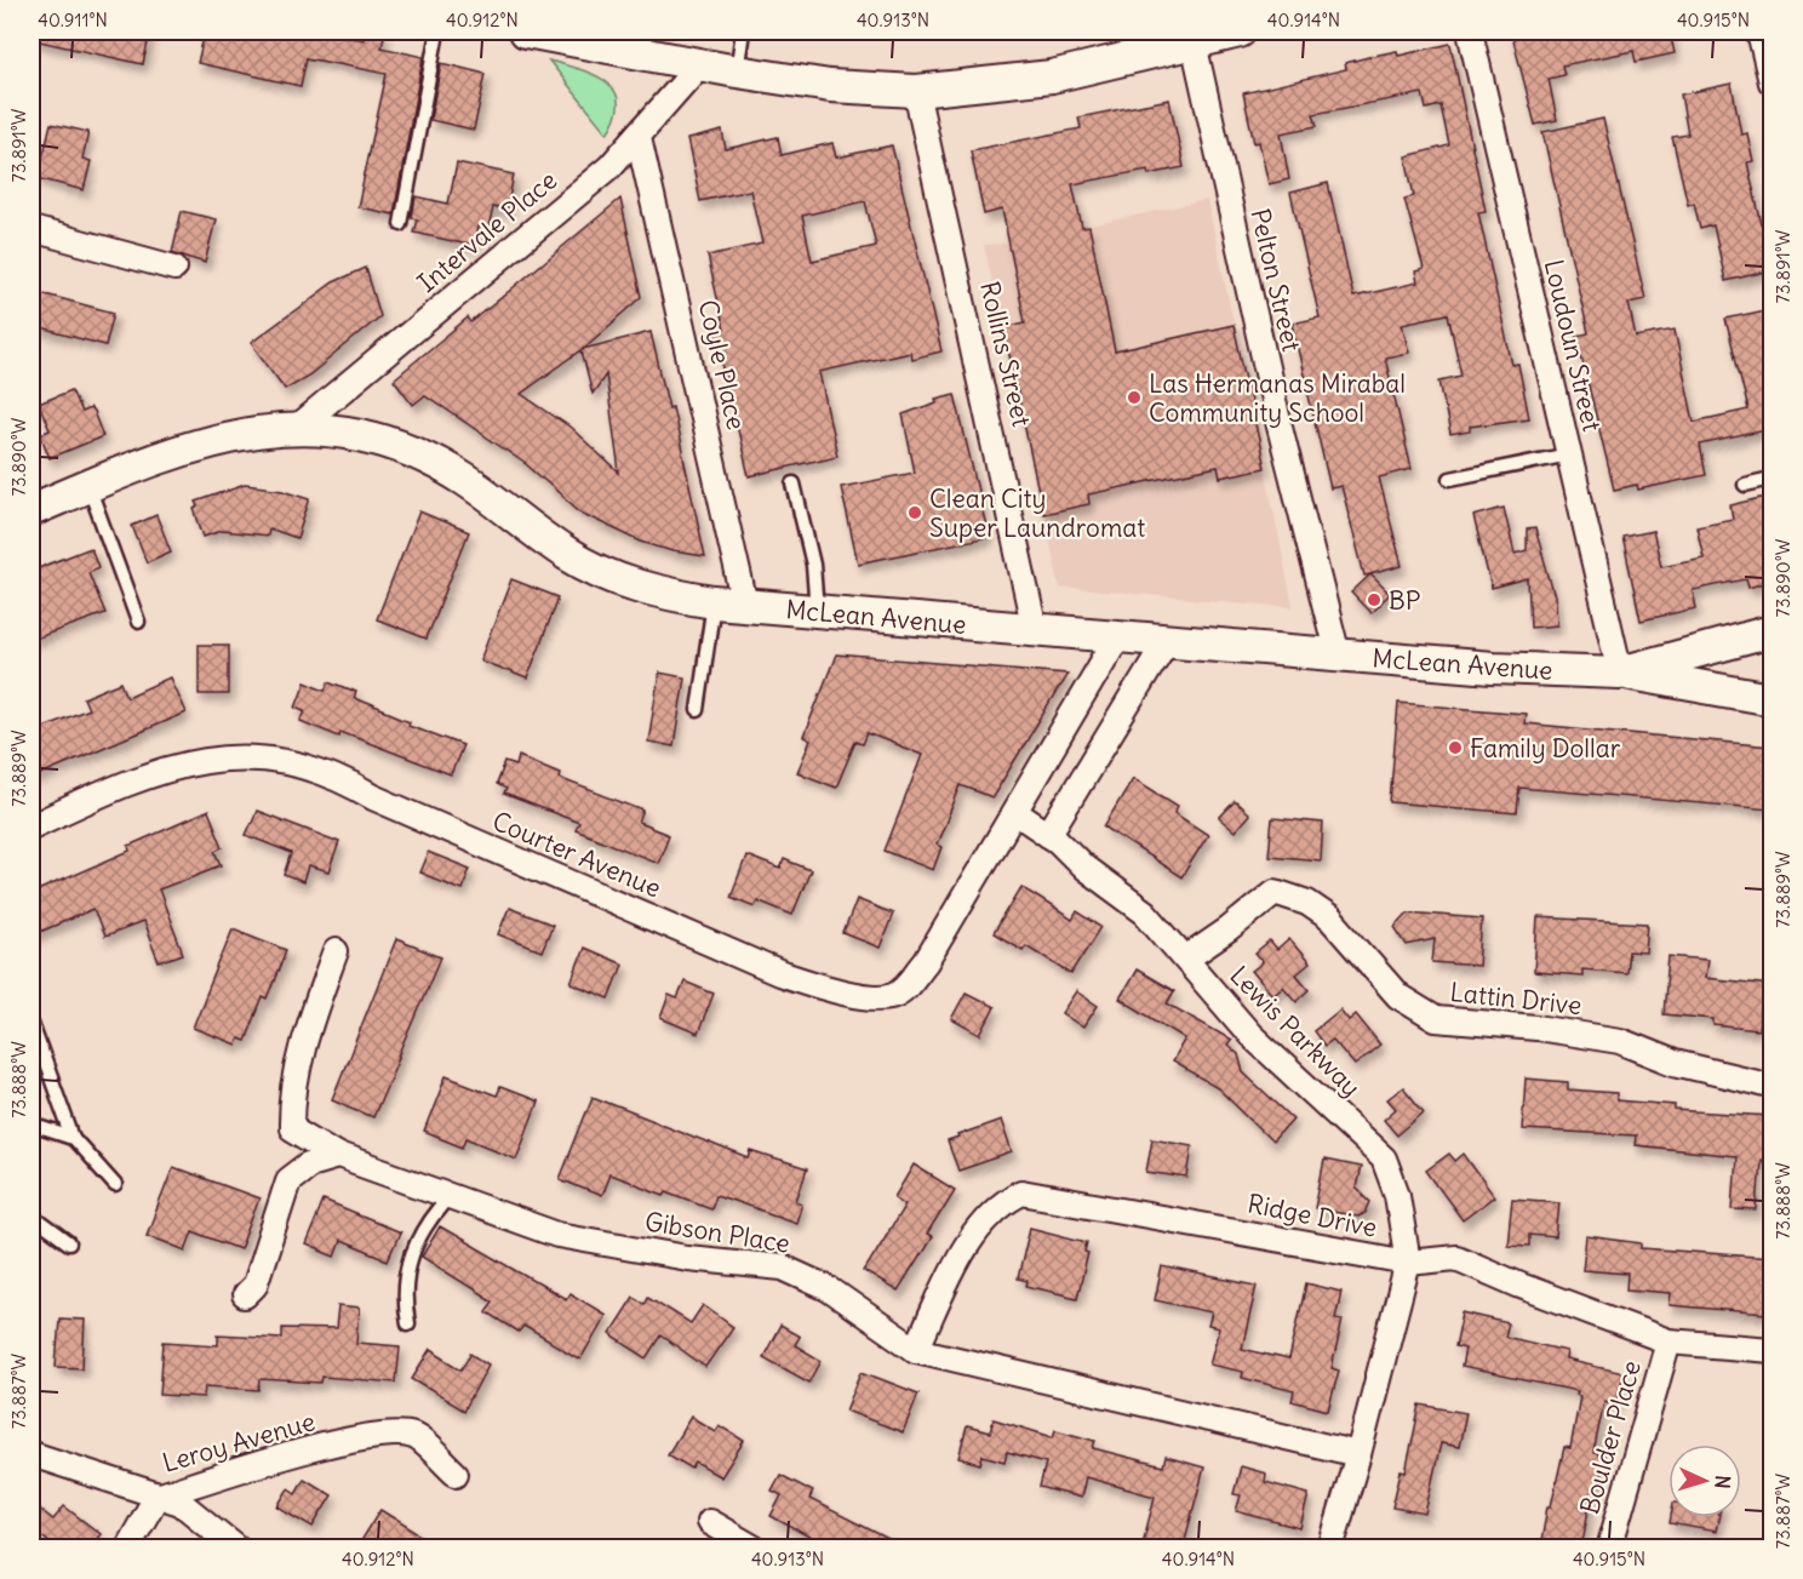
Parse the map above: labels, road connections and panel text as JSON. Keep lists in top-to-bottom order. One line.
{"streets":{"street":["Intervale Place","Pelton Street","Loudoun Street","Rollins Street","Coyle Place","McLean Avenue","Courter Avenue","Lattin Drive","Lewis Parkway","Ridge Drive","Gibson Place","Boulder Place","Leroy Avenue"]},"crossings":[["Intervale Place","Coyle Place"],["Intervale Place","McLean Avenue"],["Pelton Street","McLean Avenue"],["Loudoun Street","McLean Avenue"],["Rollins Street","McLean Avenue"],["Coyle Place","McLean Avenue"],["Courter Avenue","Lewis Parkway"],["Lattin Drive","Lewis Parkway"],["Lewis Parkway","Ridge Drive"],["Lewis Parkway","Gibson Place"],["Ridge Drive","Gibson Place"],["Ridge Drive","Boulder Place"]],"places":["Las Hermanas Mirabal Community School","Clean City Super Laundromat","BP","Family Dollar"],"north":"right","coordinates":["40.911°N","40.912°N","40.913°N","40.914°N","40.915°N","73.891°W","73.890°W","73.889°W","73.888°W","73.887°W"]}
